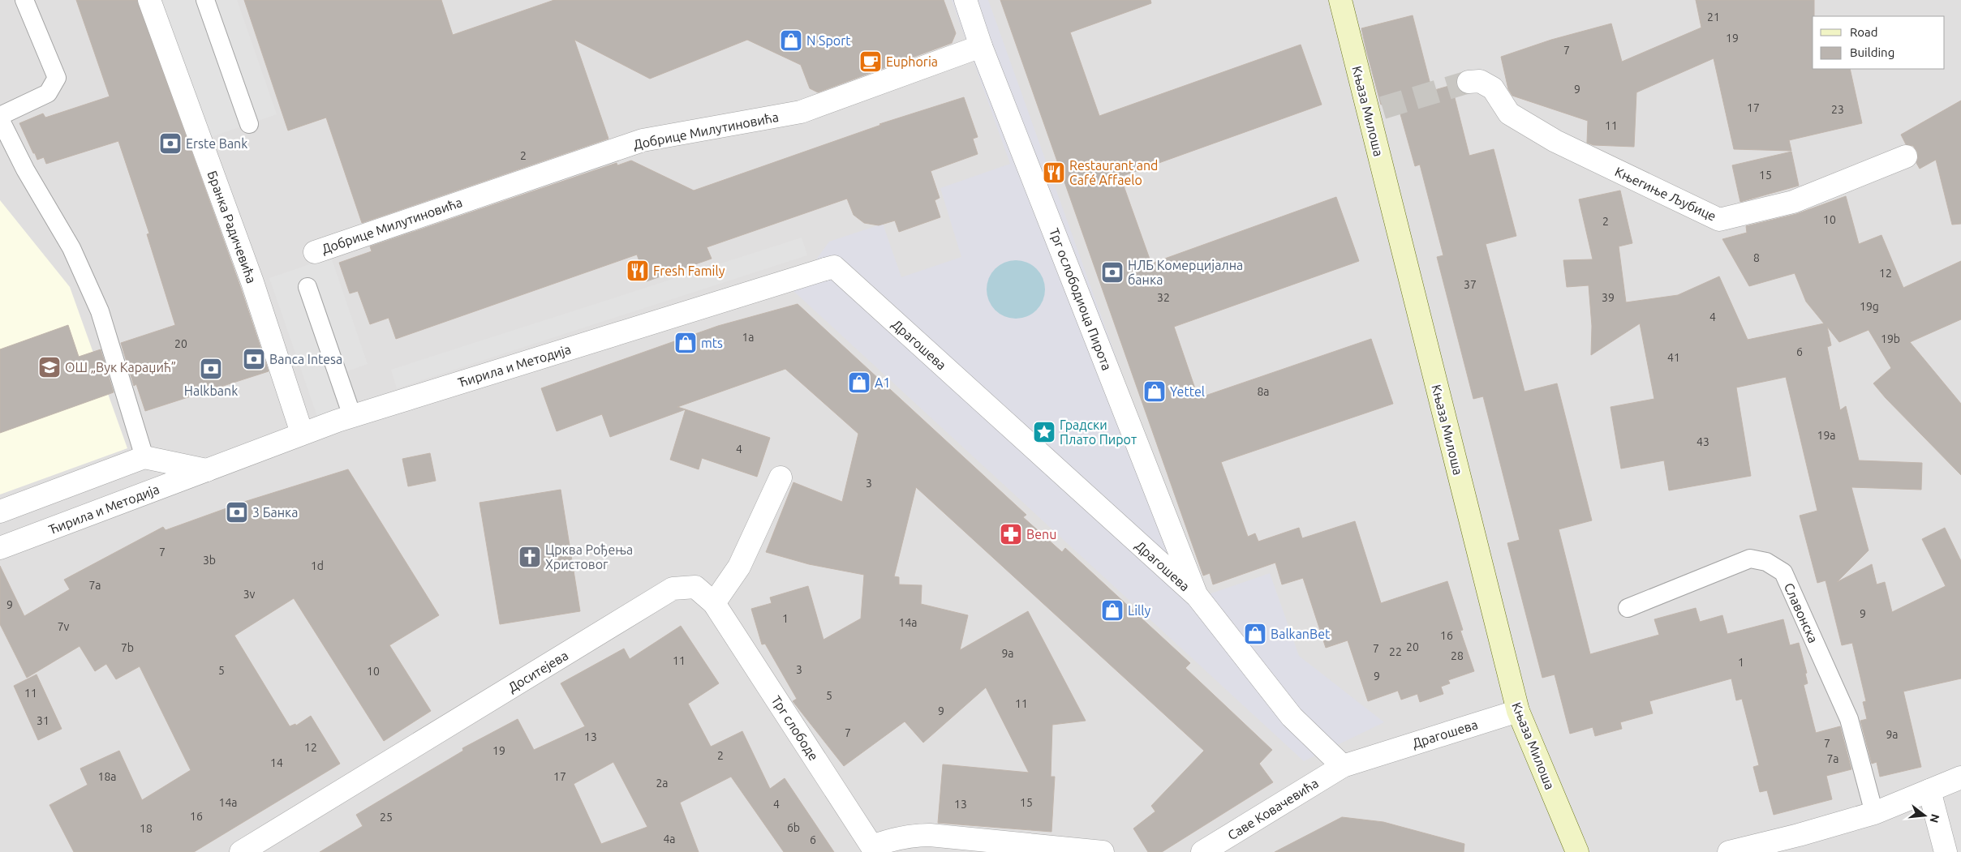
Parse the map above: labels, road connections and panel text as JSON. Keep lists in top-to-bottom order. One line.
{"streets":{"main road":["Књаза Милоша"],"street":["Добрице Милутиновића","Књегиње Љубице","Бранка Радичевића","Трг ослободиоца Пирота","Драгошева","Ћирила и Методија","Доситејева","Трг слободе","Саве Ковачевића"],"lane":["Славонска"]},"crossings":[["Књаза Милоша","Драгошева"],["Добрице Милутиновића","Трг ослободиоца Пирота"],["Бранка Радичевића","Ћирила и Методија"],["Трг ослободиоца Пирота","Драгошева"],["Драгошева","Ћирила и Методија"],["Драгошева","Саве Ковачевића"],["Доситејева","Трг слободе"]],"places":{"shop":["N Sport","mts","A1","Yettel","Lilly","BalkanBet"],"cafe":["Euphoria"],"bank":["Erste Bank","НЛБ Комерцијална банка","Banca Intesa","Halkbank","3 Банка"],"restaurant":["Restaurant and Café Affaelo","Fresh Family"],"school or university":["ОШ „Вук Караџић”"],"place":["Градски Плато Пирот"],"pharmacy":["Benu"],"church":["Црква Рођења Христовог"]},"house_numbers":["21","19","7","9","17","23","11","2","15","10","2","8","12","37","32","39","19g","4","1a","19b","20","6","41","8a","19a","43","4","3","7","3b","1d","7a","3v","9","9","1","14a","7v","16","20","7b","7","22","9a","28","11","1","3","5","10","9","11","5","11","9","31","7","9a","13","7","12","19","2","7a","14","18a","17","2a","14a","15","4","13","16","25","6b","18","4a","6"],"legend":["Road","Building"],"north":"right"}
